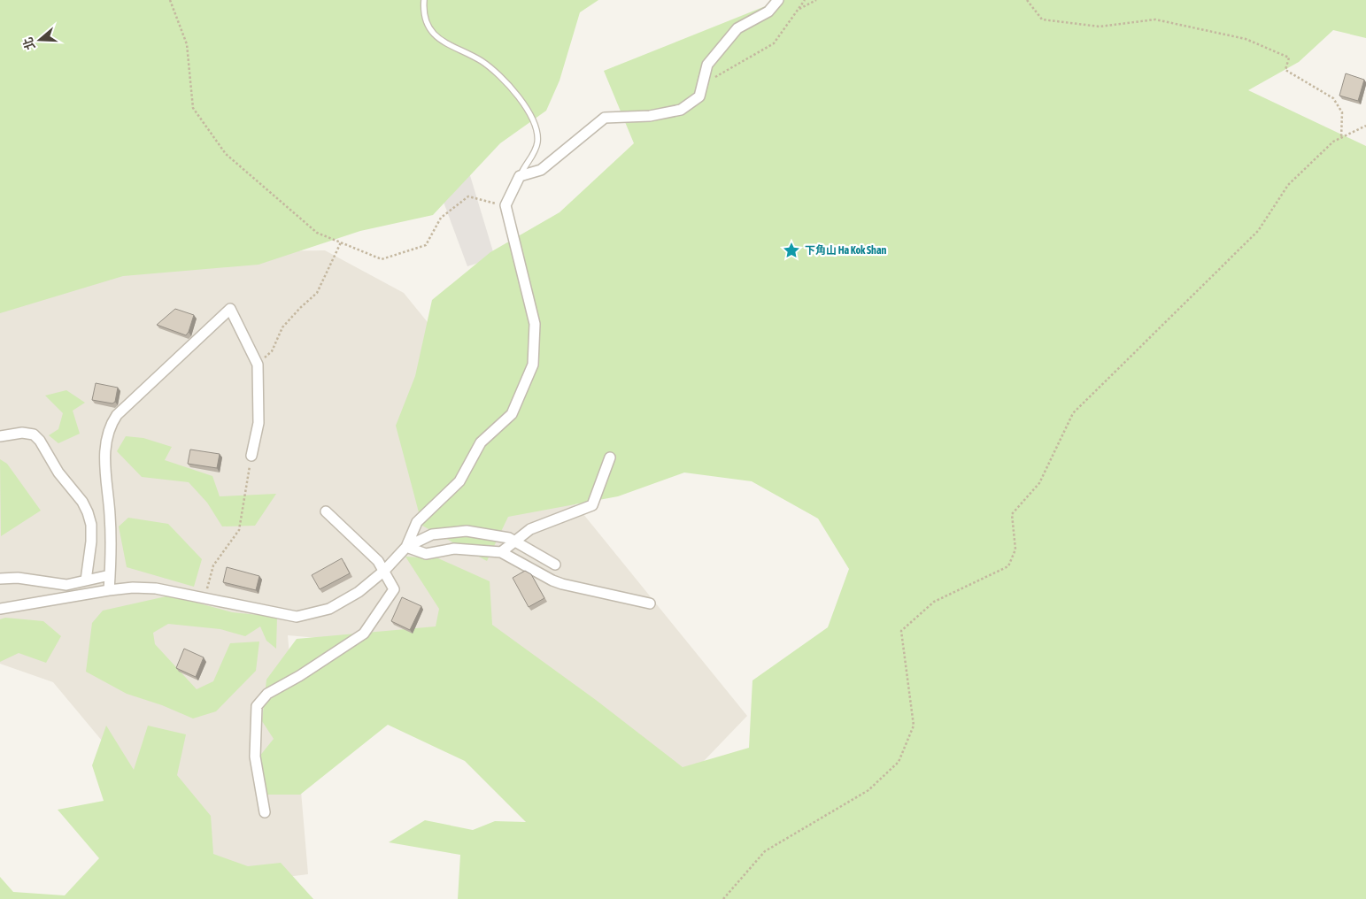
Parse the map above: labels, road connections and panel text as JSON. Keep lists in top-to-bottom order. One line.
{"places":{"place":["下角山 Ha Kok Shan"]},"north":"left"}
